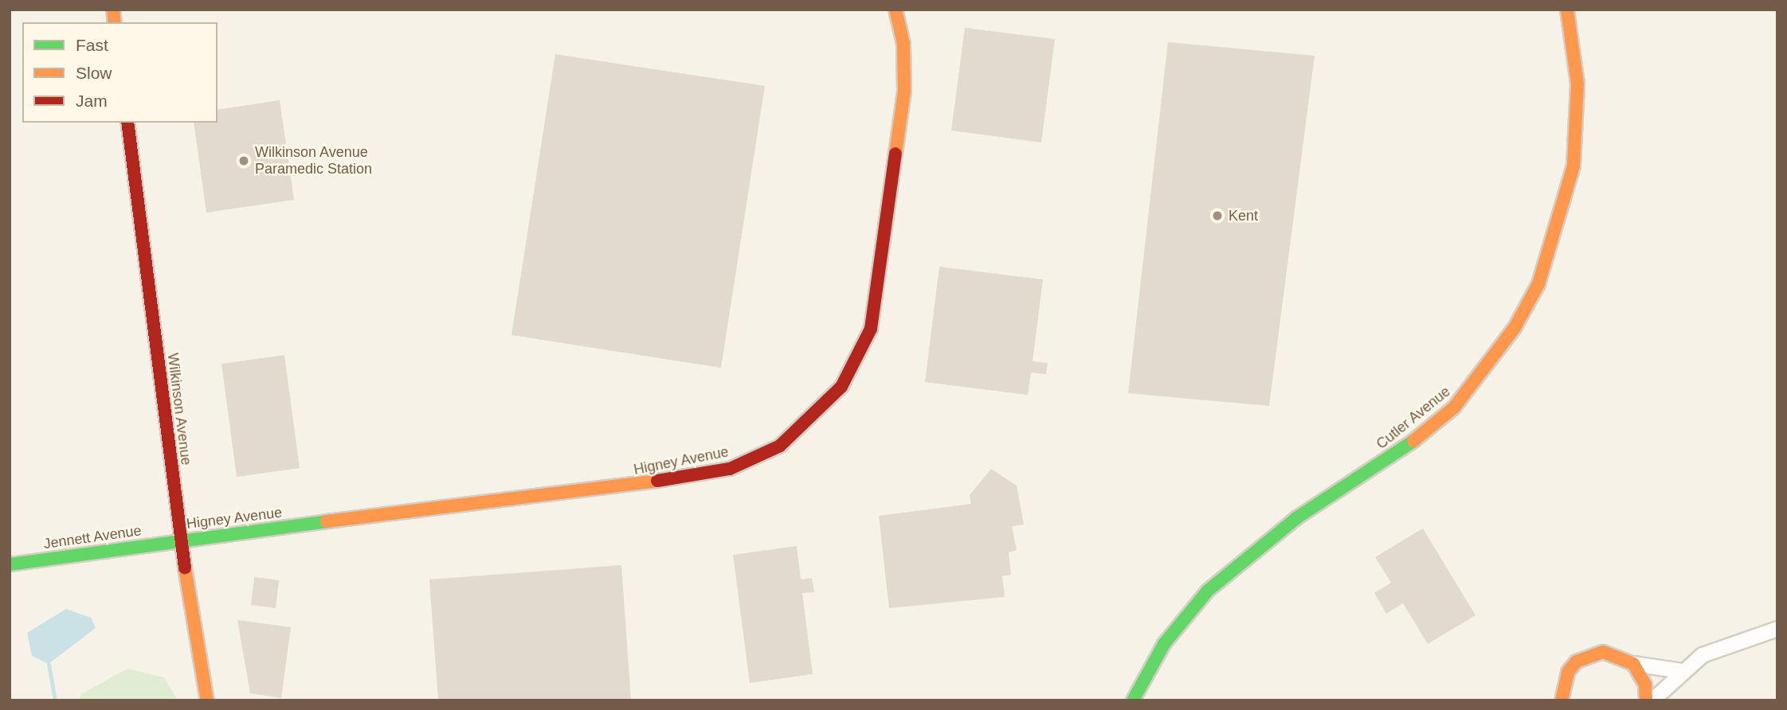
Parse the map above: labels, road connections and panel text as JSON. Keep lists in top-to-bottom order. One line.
{"streets":{"street":["Wilkinson Avenue","Cutler Avenue","Higney Avenue","Jennett Avenue"]},"crossings":[["Wilkinson Avenue","Higney Avenue"],["Wilkinson Avenue","Jennett Avenue"],["Higney Avenue","Jennett Avenue"]],"places":["Wilkinson Avenue Paramedic Station","Kent"],"legend":["Fast","Slow","Jam"]}
